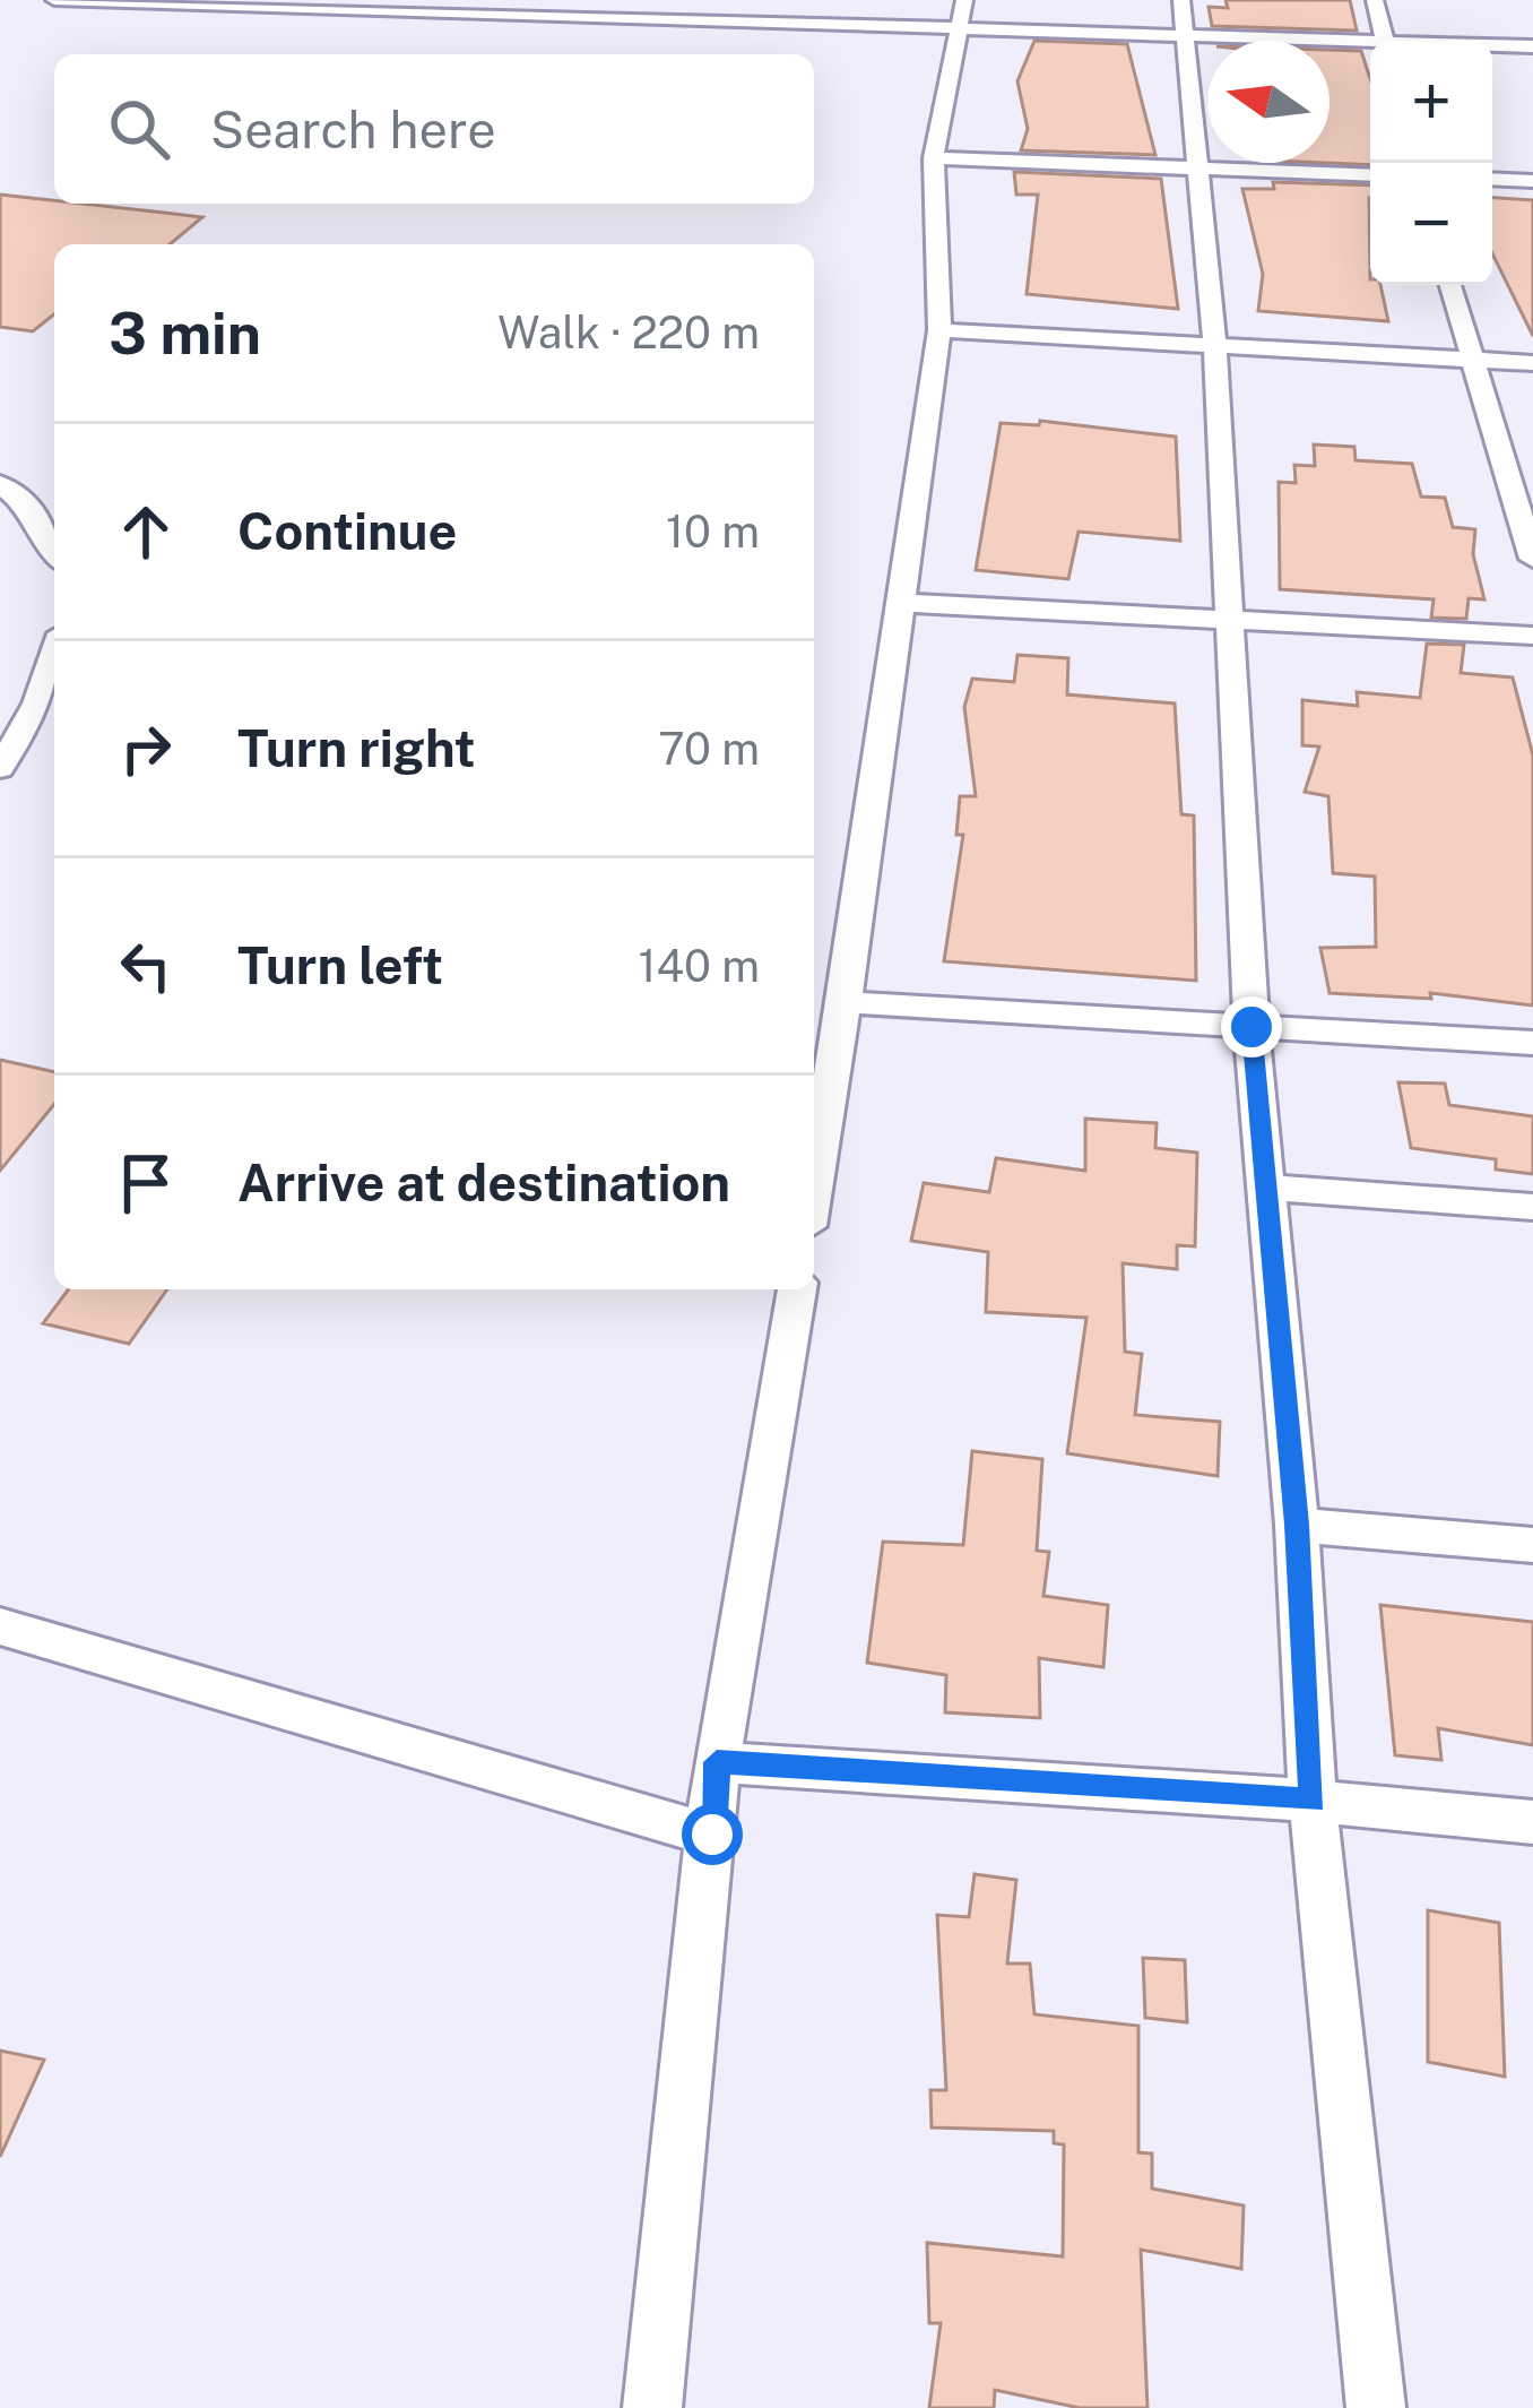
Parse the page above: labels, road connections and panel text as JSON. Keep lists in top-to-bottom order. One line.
{"north":"left","page":{"map_buttons":["+","−"],"search":"Search here","heading":["3 min","Walk · 220 m"],"list":[["Continue","10 m"],["Turn right","70 m"],["Turn left","140 m"],"Arrive at destination"]}}
